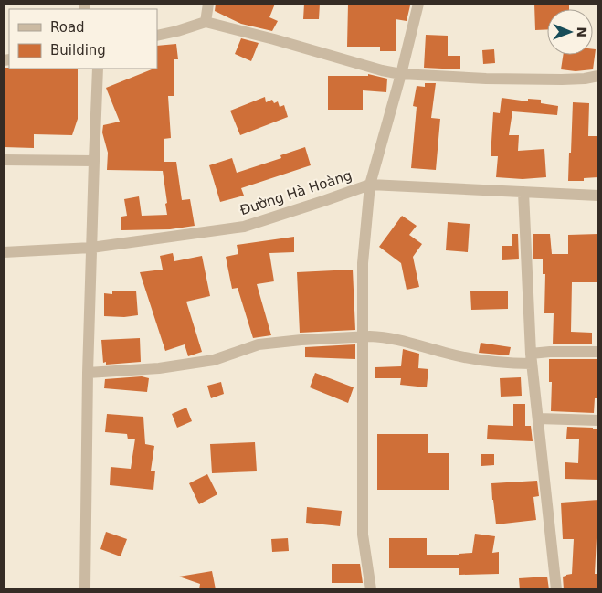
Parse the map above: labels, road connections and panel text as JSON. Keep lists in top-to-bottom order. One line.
{"streets":{"street":["Đường Hà Hoàng"]},"legend":["Road","Building"],"north":"right"}
